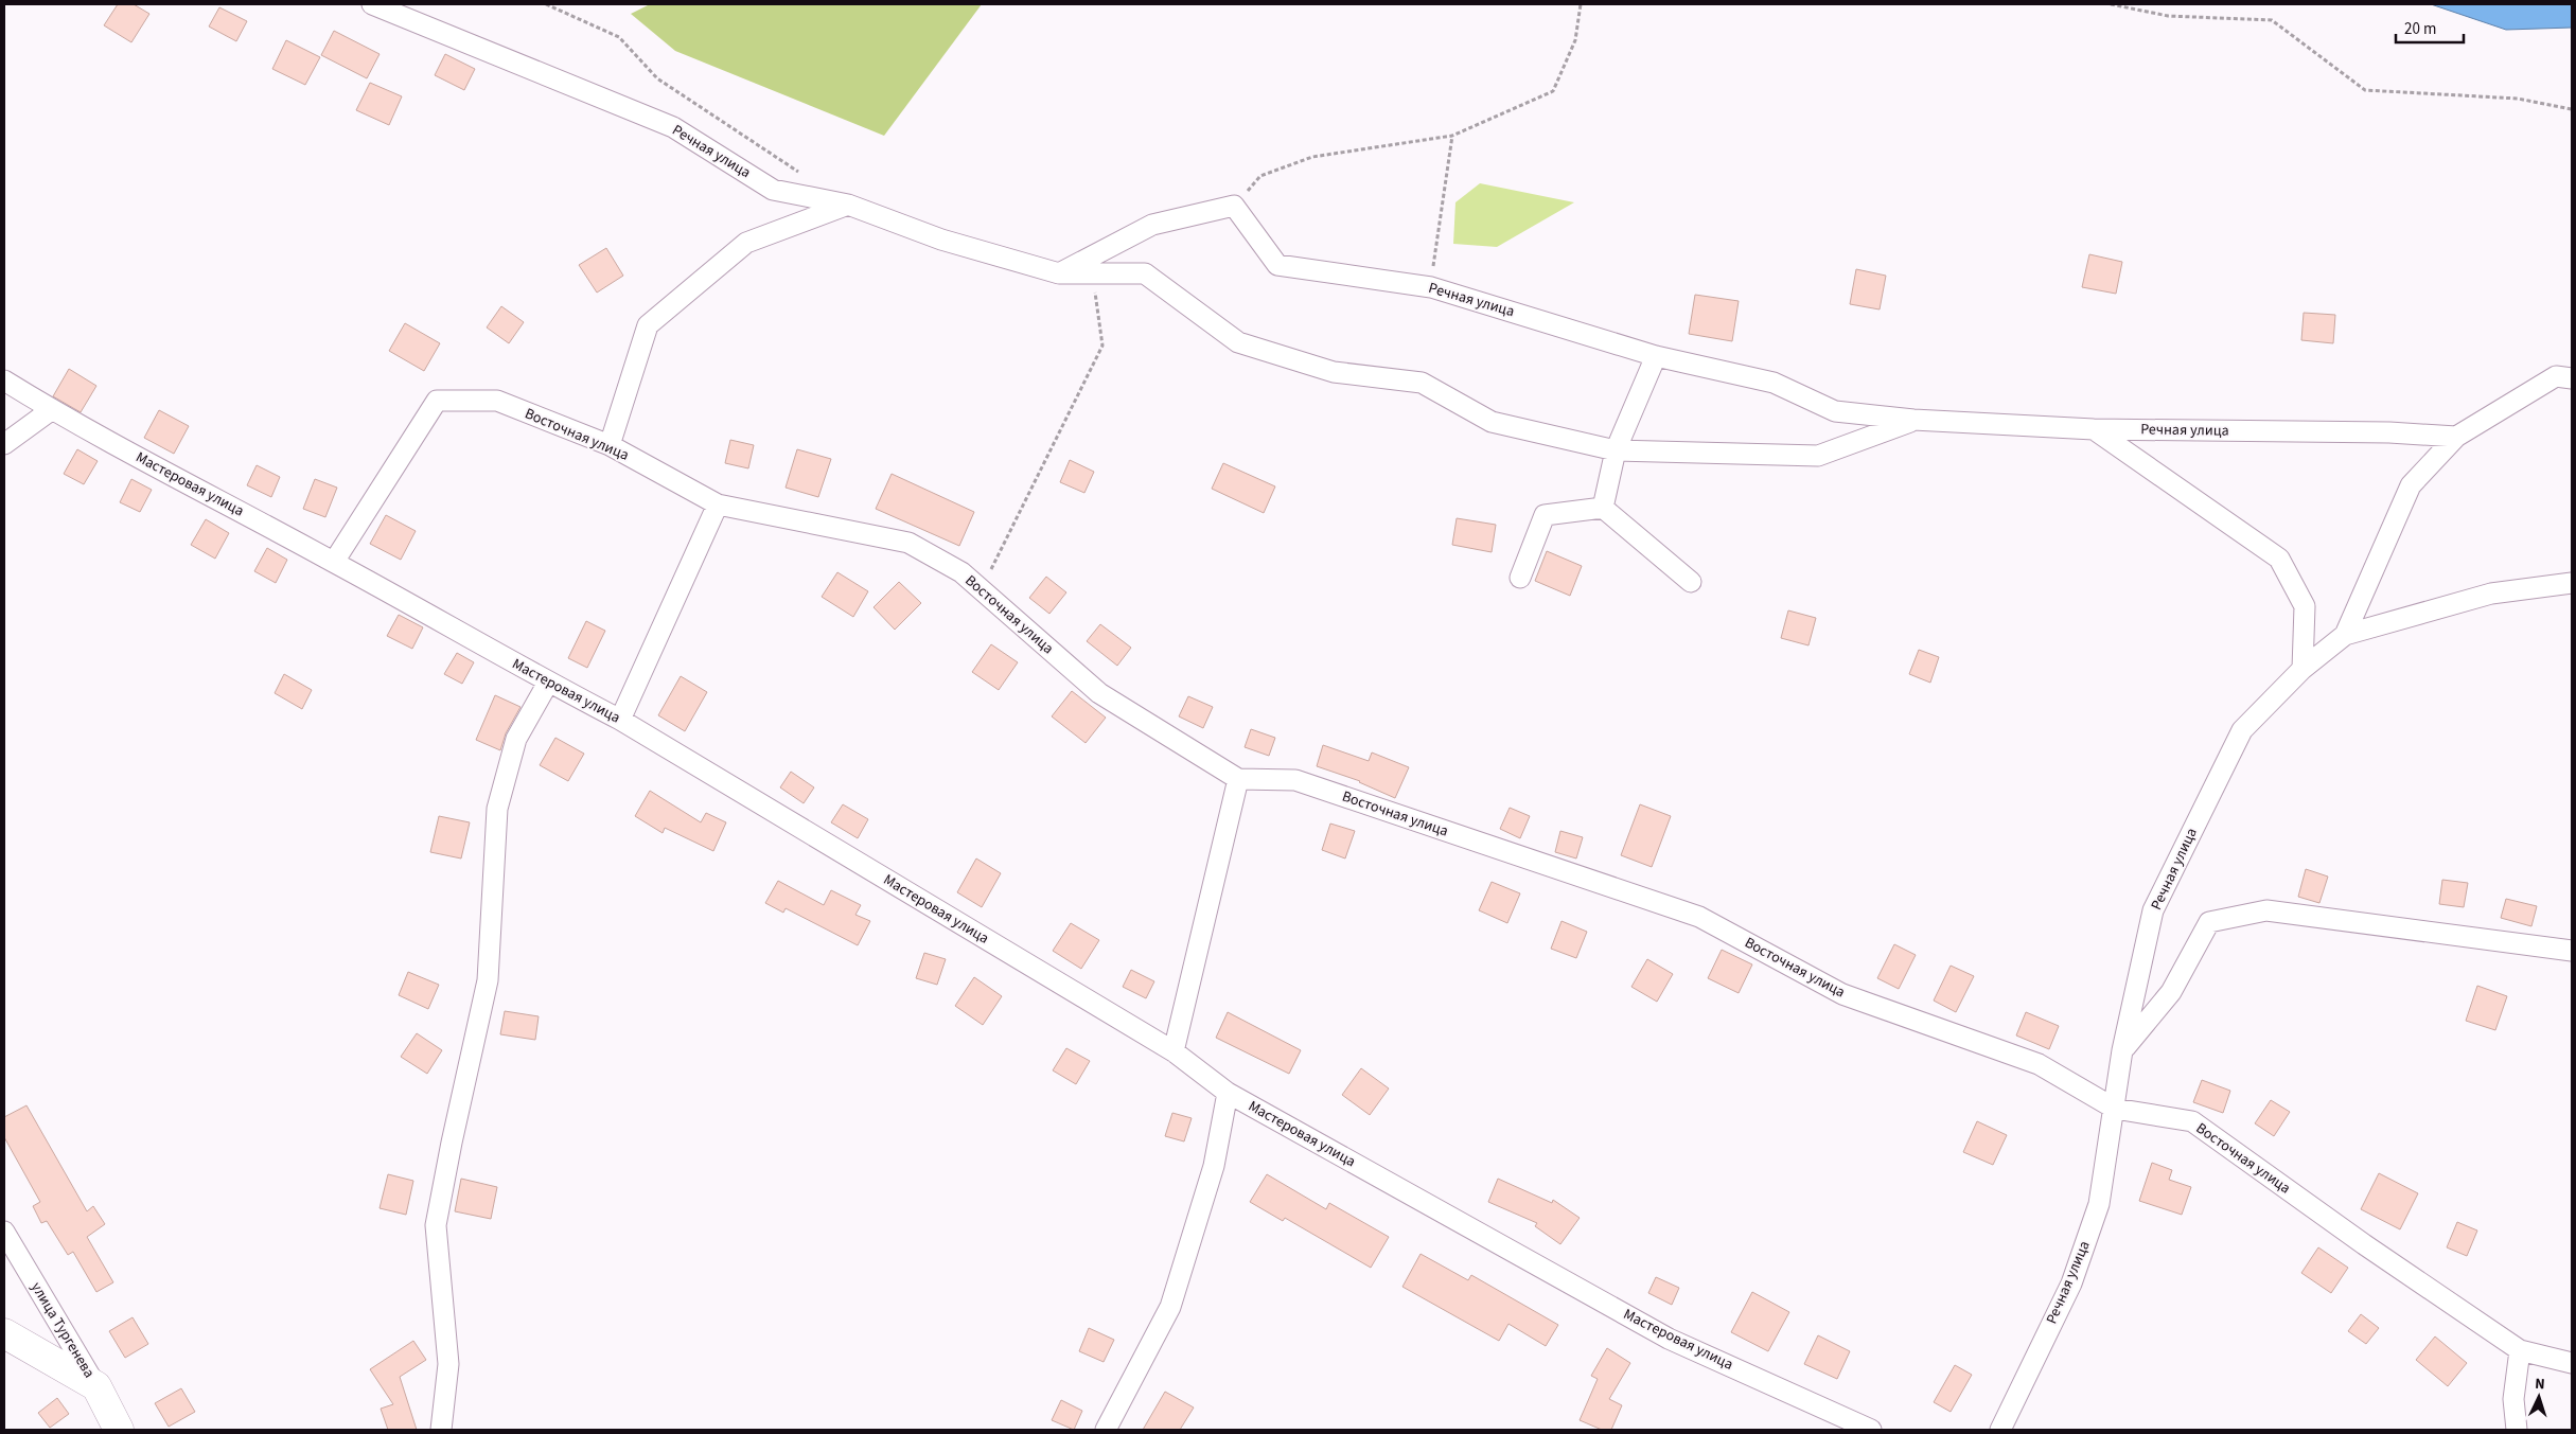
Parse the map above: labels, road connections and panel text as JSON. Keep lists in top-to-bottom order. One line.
{"streets":{"main road":["улица Тургенева"],"street":["Речная улица","Восточная улица","Мастеровая улица"]},"crossings":[["Речная улица","Восточная улица"],["Восточная улица","Мастеровая улица"]],"scale_bar":"20 m","north":"top"}
